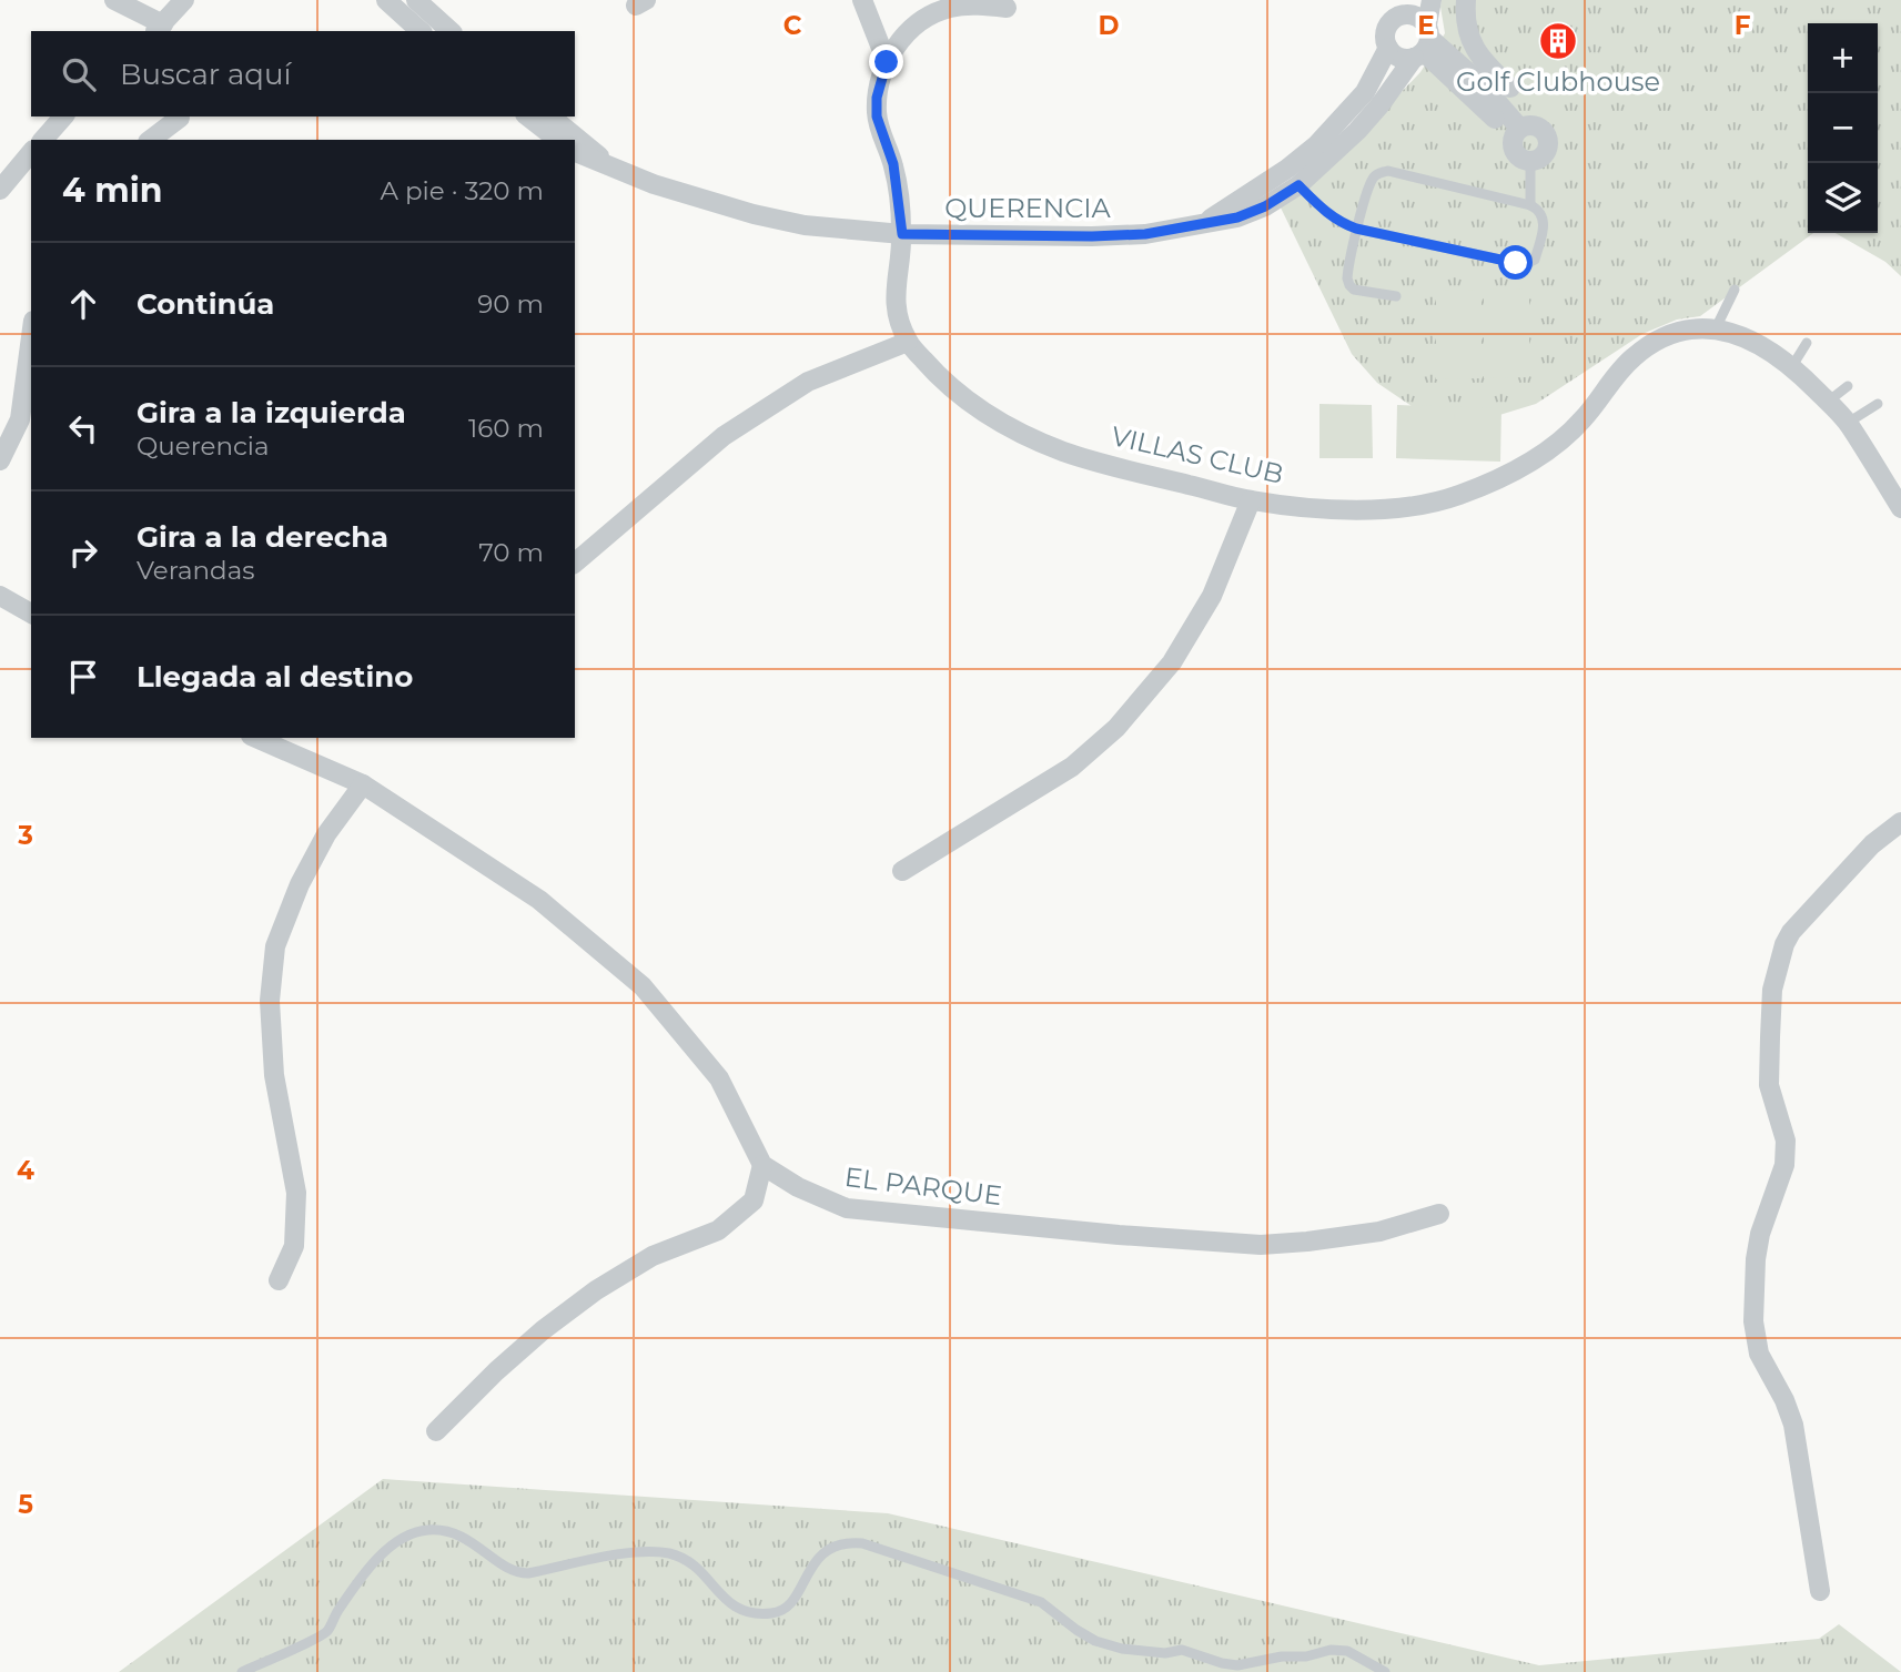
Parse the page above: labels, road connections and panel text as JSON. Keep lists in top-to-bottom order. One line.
{"streets":{"street":["QUERENCIA","VILLAS CLUB","EL PARQUE"]},"crossings":[["QUERENCIA","VILLAS CLUB"]],"places":{"building":["Golf Clubhouse"]},"page":{"map_buttons":["+","−"],"search":"Buscar aquí","heading":["4 min","A pie · 320 m"],"list":[["Continúa","90 m"],["Gira a la izquierda","Querencia","160 m"],["Gira a la derecha","Verandas","70 m"],"Llegada al destino"]},"grid":{"columns":["C","D","E","F"],"rows":["3","4","5"]}}
